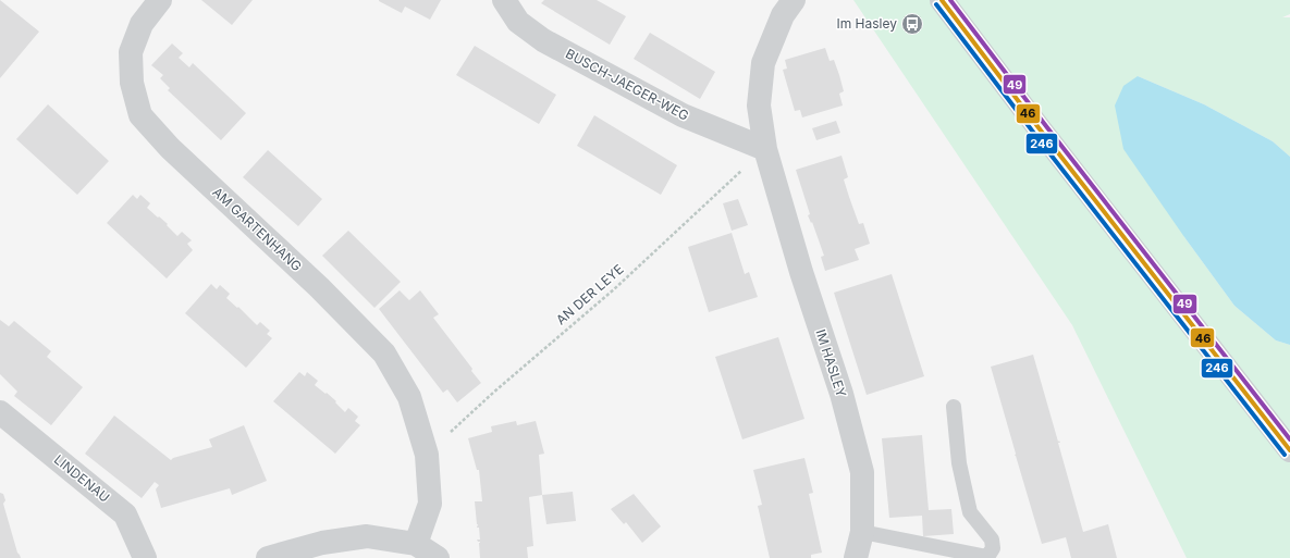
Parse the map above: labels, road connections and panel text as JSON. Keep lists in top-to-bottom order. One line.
{"streets":{"street":["BUSCH-JAEGER-WEG","AM GARTENHANG","IM HASLEY","LINDENAU"],"path":["AN DER LEYE"]},"crossings":[["BUSCH-JAEGER-WEG","AN DER LEYE"],["BUSCH-JAEGER-WEG","IM HASLEY"],["AM GARTENHANG","AN DER LEYE"],["AN DER LEYE","IM HASLEY"]],"places":{"bus stop":["Im Hasley"]},"lines":["transit line 46","transit line 49","transit line 246"]}
